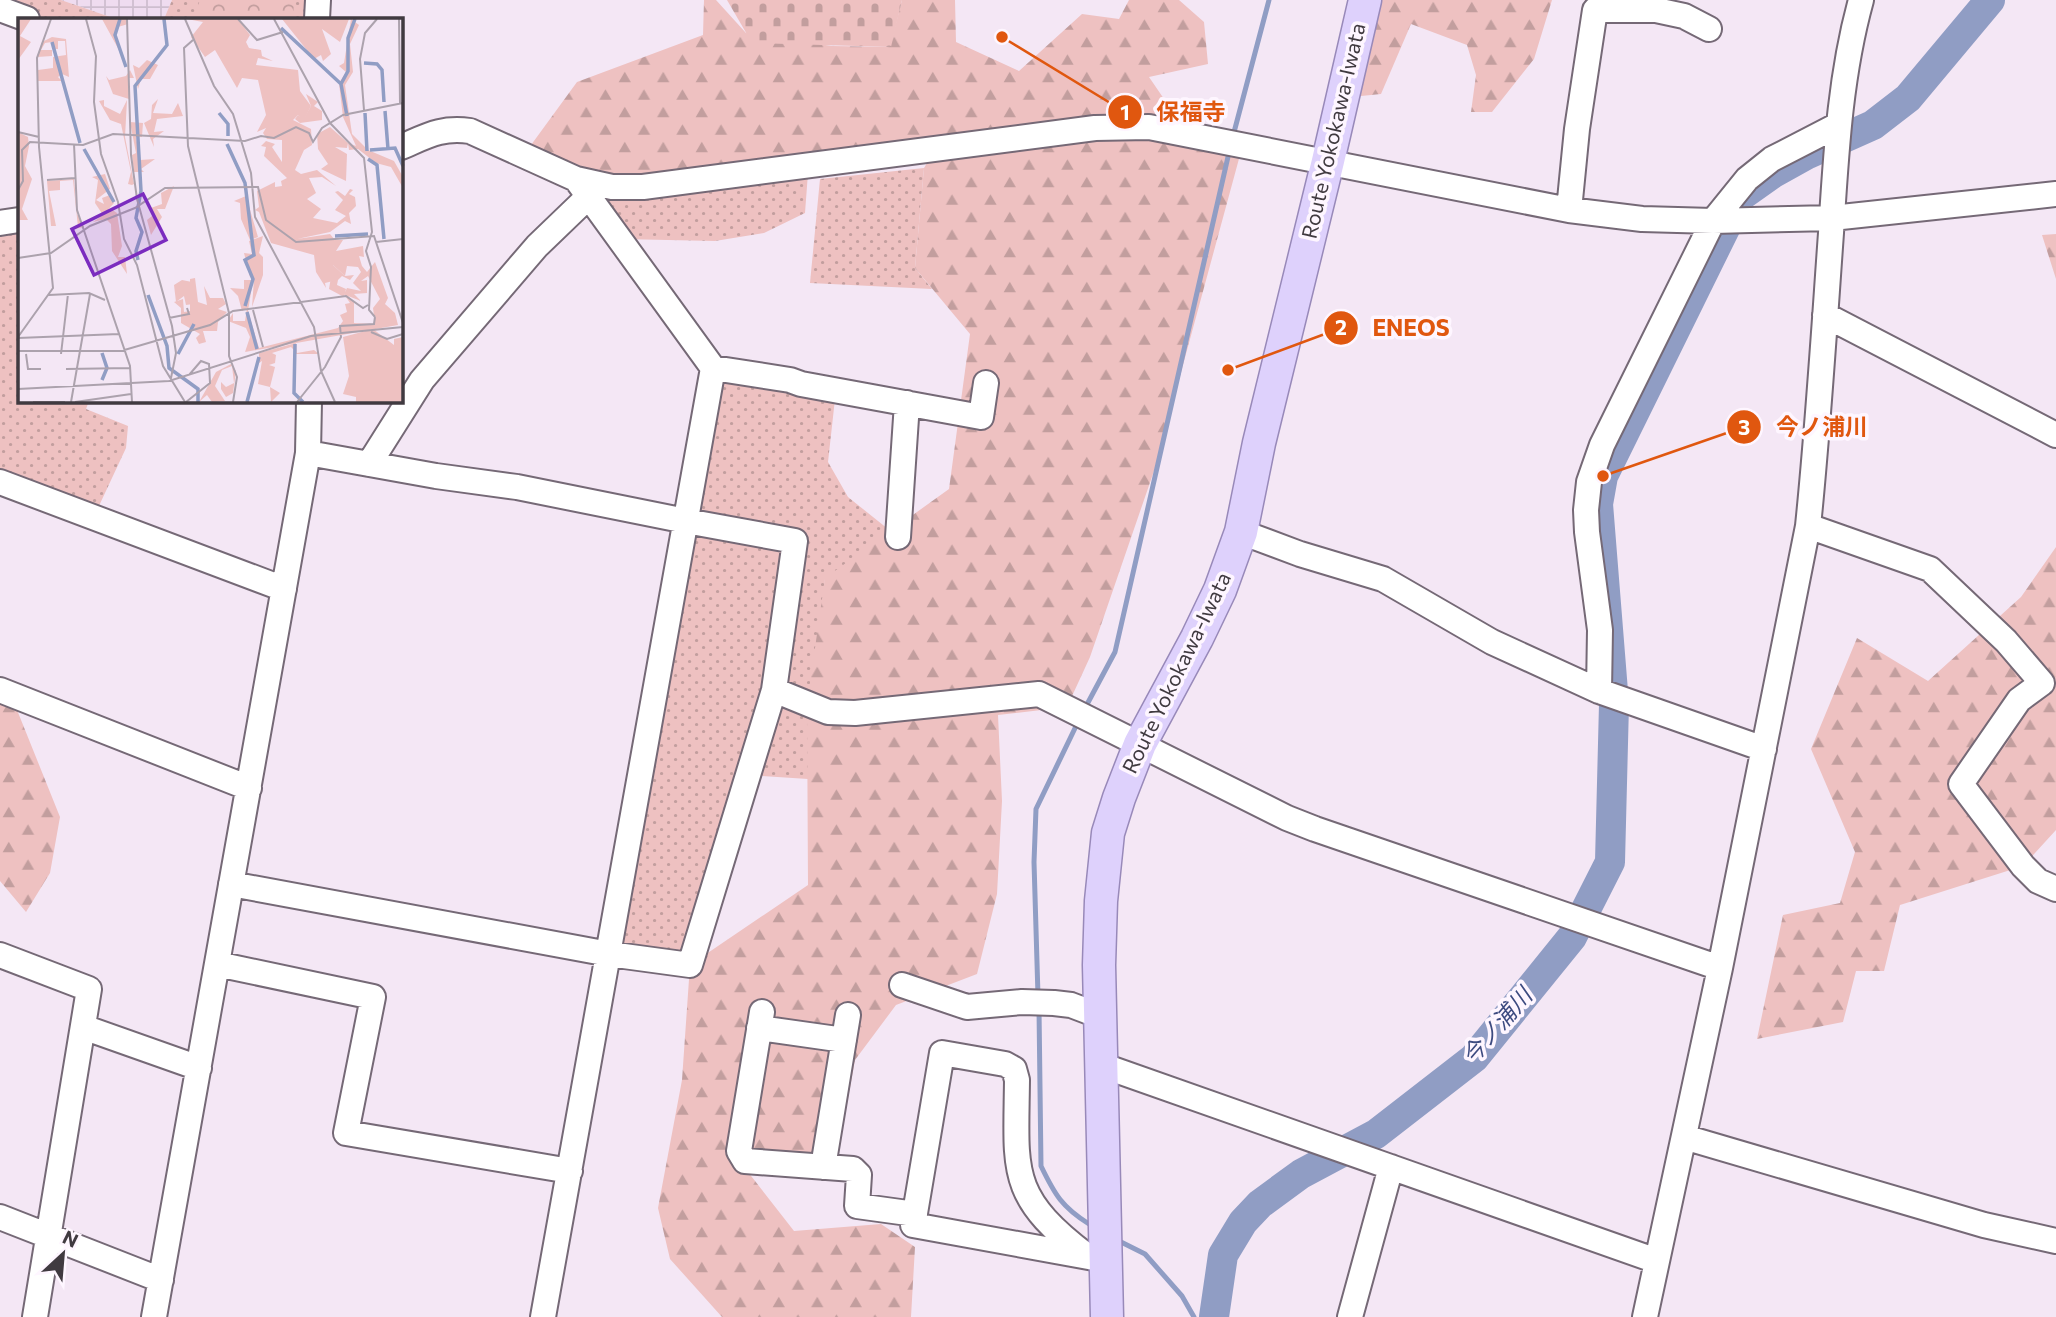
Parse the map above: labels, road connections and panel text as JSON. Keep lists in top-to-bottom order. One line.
{"streets":{"main road":["Route Yokokawa-Iwata"]},"water":["今ノ浦川"],"places":["保福寺","ENEOS","今ノ浦川"],"north":"top right"}
